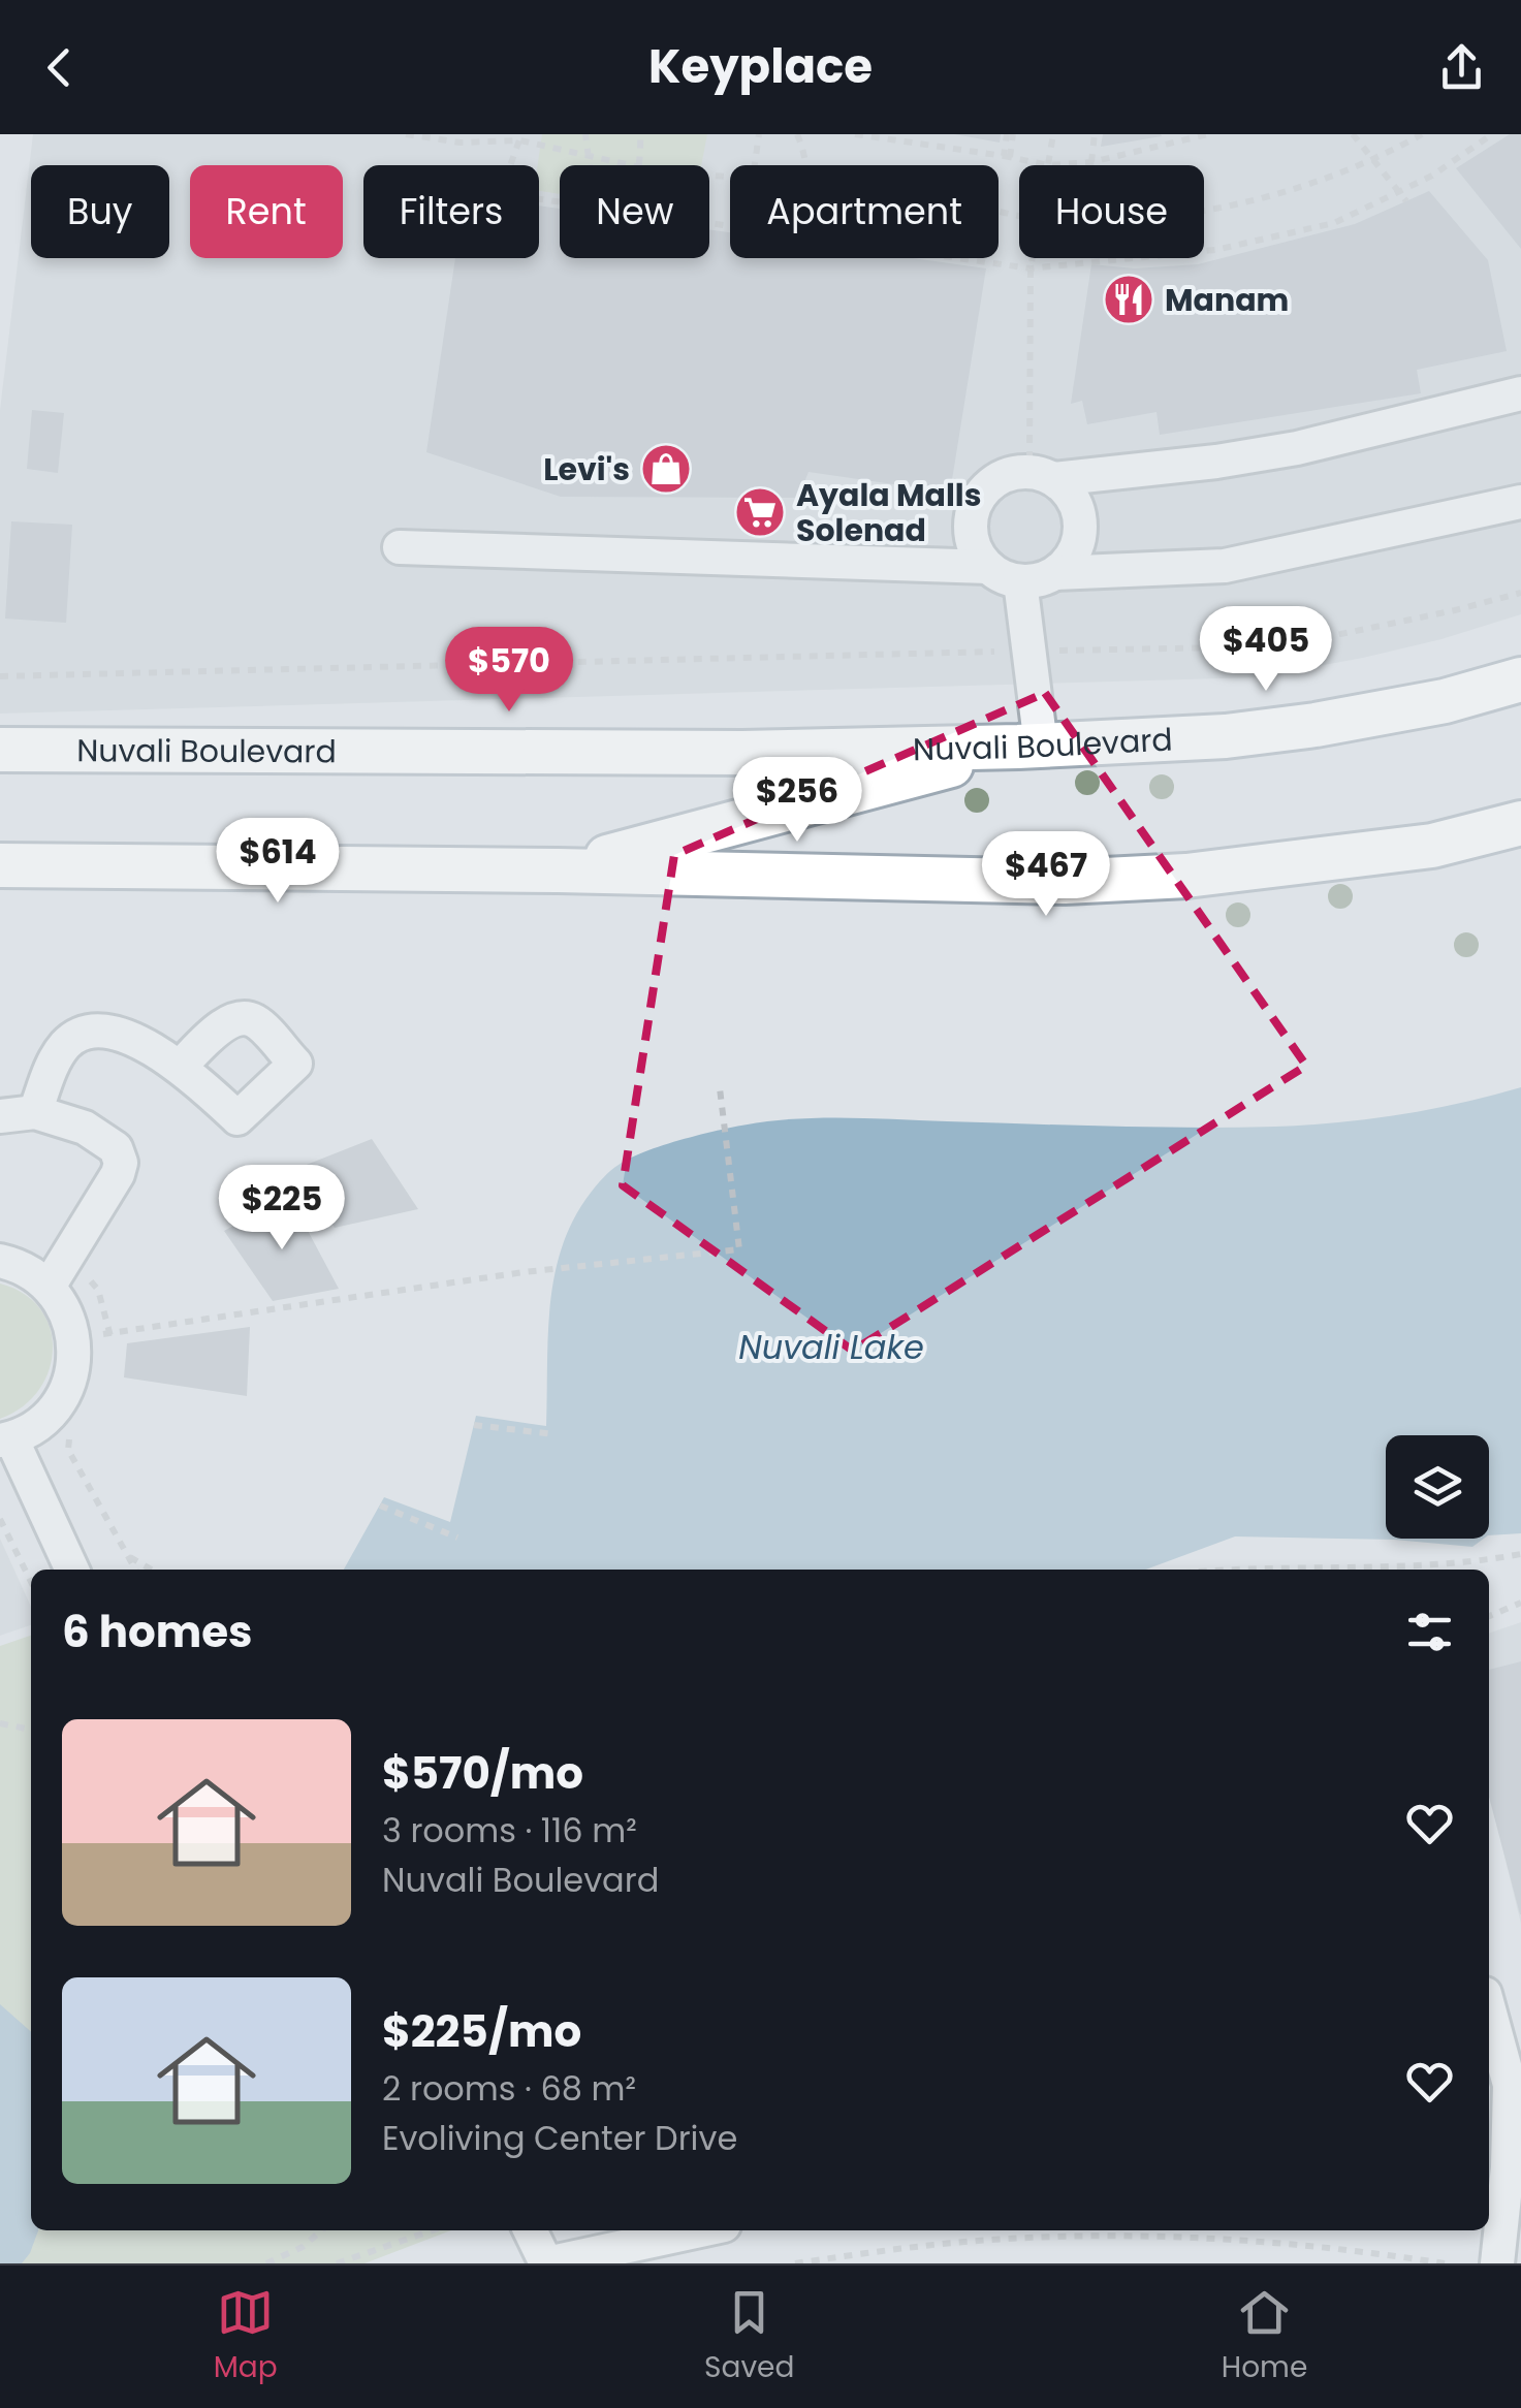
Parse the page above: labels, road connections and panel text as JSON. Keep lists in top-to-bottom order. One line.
{"streets":{"main road":["Nuvali Boulevard"]},"water":["Nuvali Lake"],"places":{"restaurant":["Manam"],"shop":["Levi's"],"supermarket":["Ayala Malls Solenad"]},"page":{"header":"Keyplace","chip":["Buy","Rent","Filters","New","Apartment","House"],"price":["$405","$570","$256","$614","$467","$225"],"heading":"6 homes","list":[{"name":"$570/mo","note":"3 rooms · 116 m² · Nuvali Boulevard"},{"name":"$225/mo","note":"2 rooms · 68 m² · Evoliving Center Drive"}],"tabs":["Map","Saved","Home"]}}
